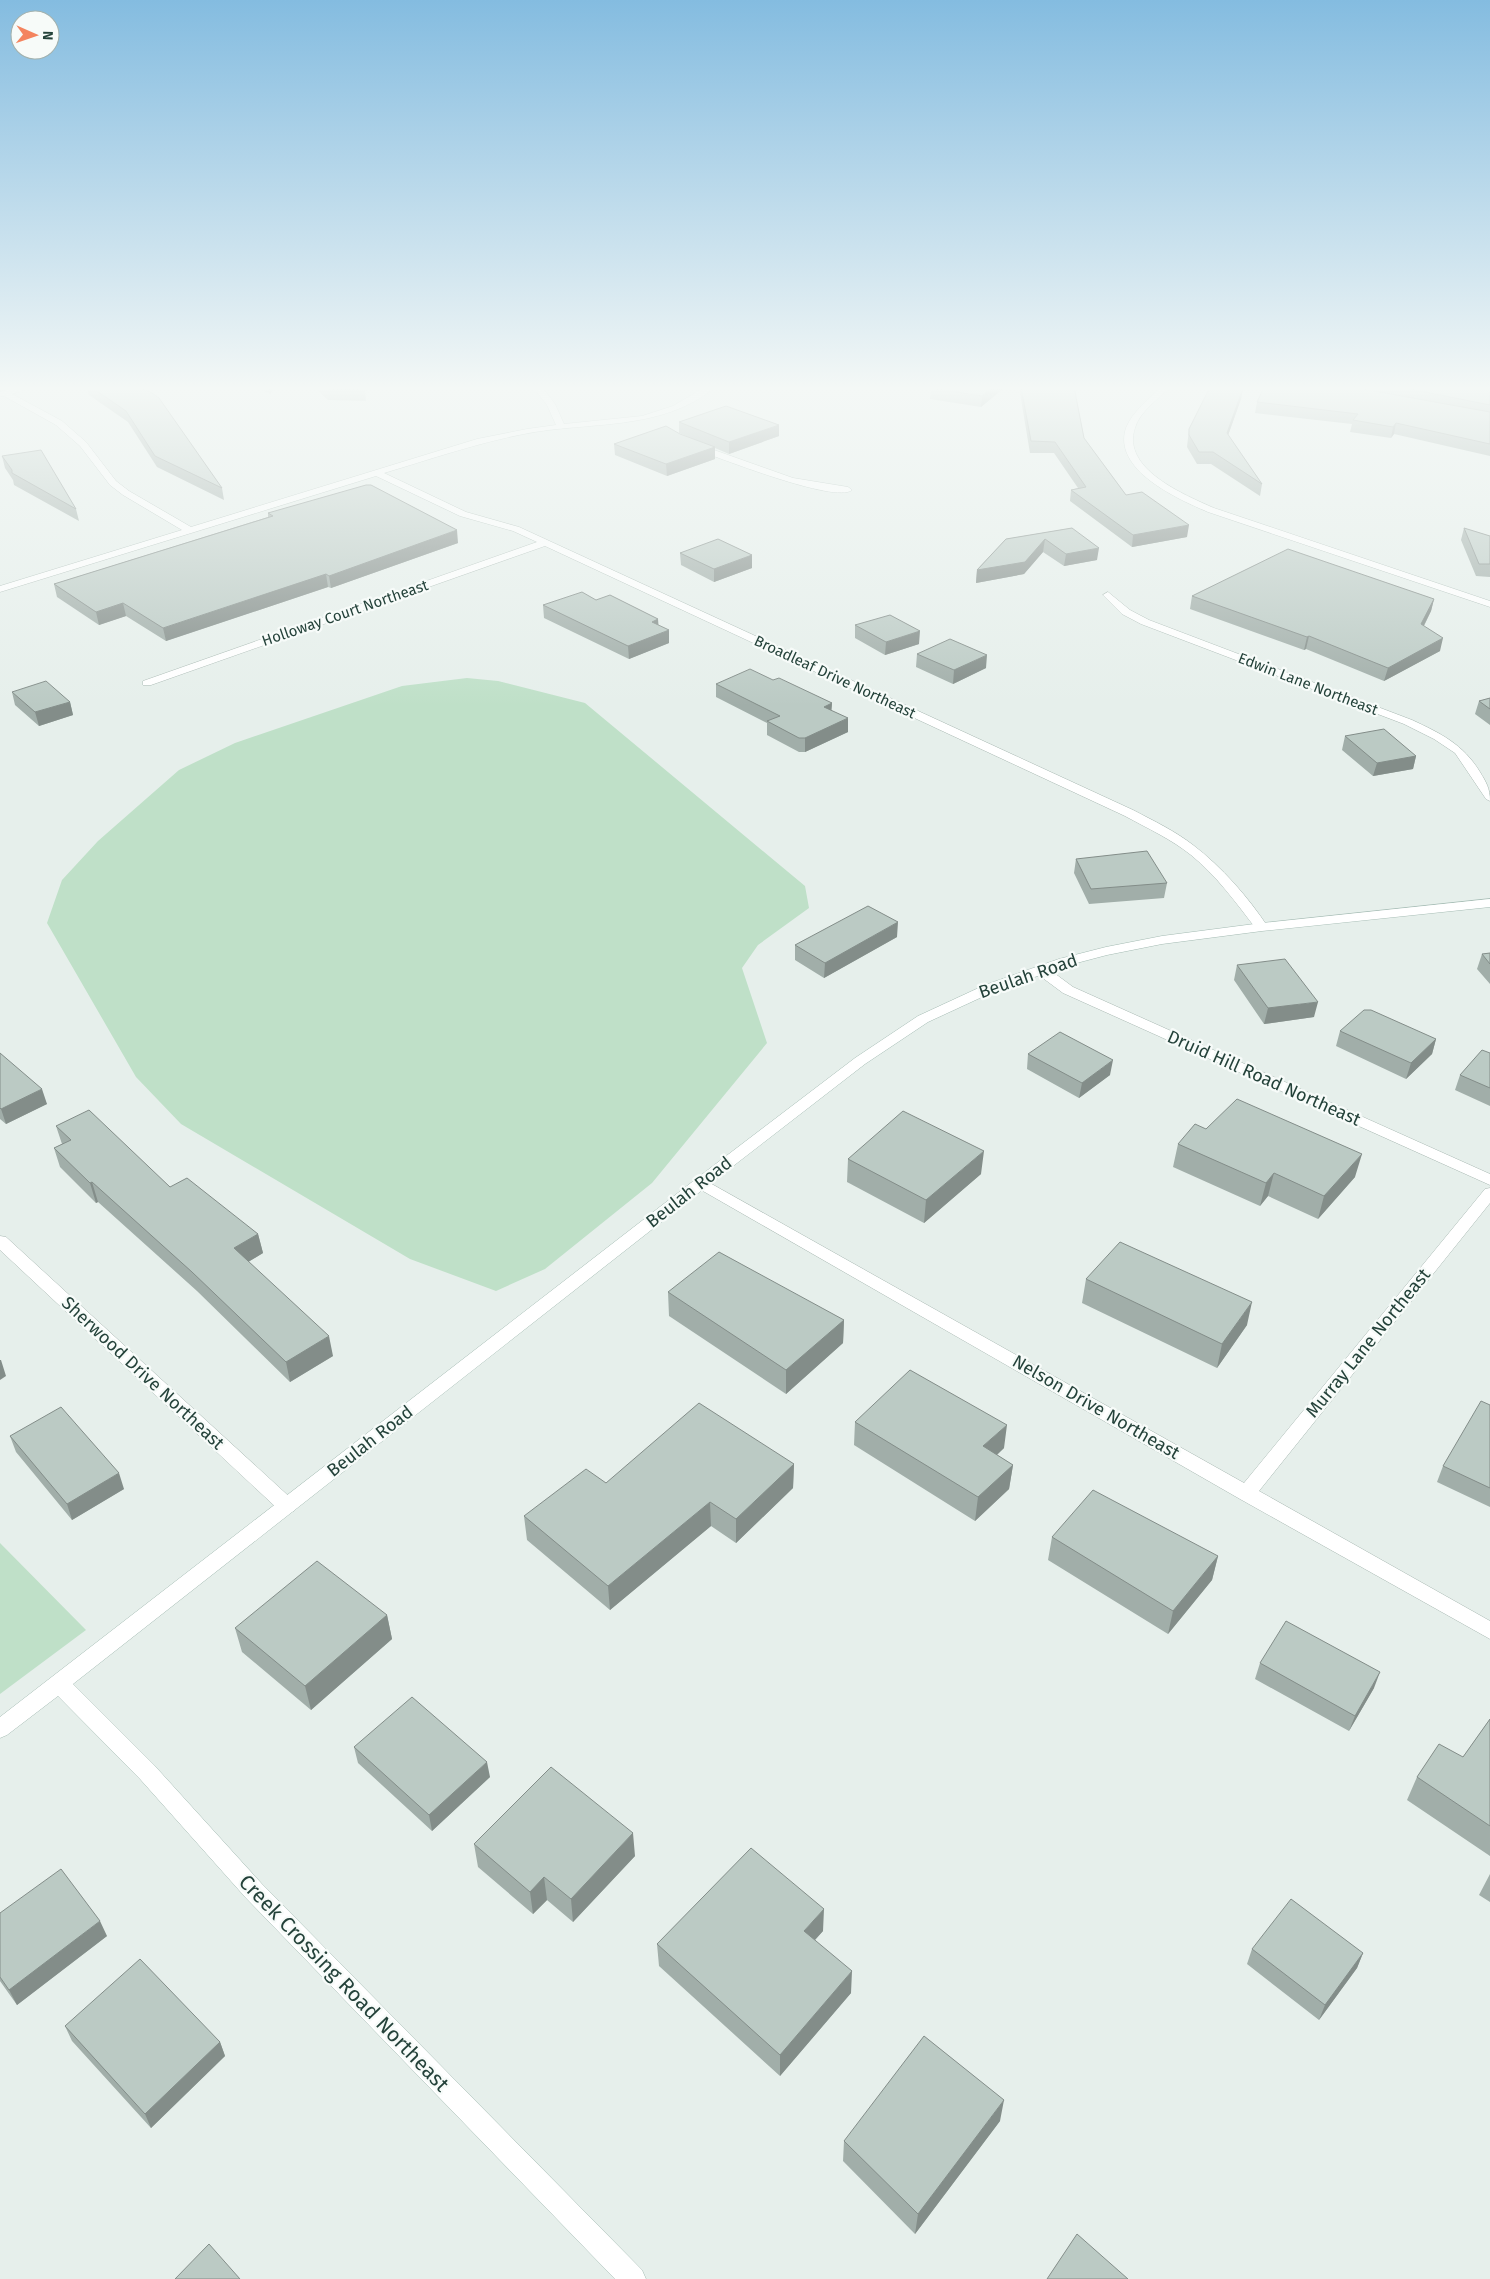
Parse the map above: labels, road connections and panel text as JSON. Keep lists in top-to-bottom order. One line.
{"streets":{"street":["Holloway Court Northeast","Broadleaf Drive Northeast","Edwin Lane Northeast","Beulah Road","Druid Hill Road Northeast","Murray Lane Northeast","Sherwood Drive Northeast","Nelson Drive Northeast","Creek Crossing Road Northeast"]},"crossings":[["Holloway Court Northeast","Broadleaf Drive Northeast"],["Broadleaf Drive Northeast","Beulah Road"],["Beulah Road","Druid Hill Road Northeast"],["Beulah Road","Sherwood Drive Northeast"],["Beulah Road","Nelson Drive Northeast"],["Beulah Road","Creek Crossing Road Northeast"],["Murray Lane Northeast","Nelson Drive Northeast"]],"north":"right"}
